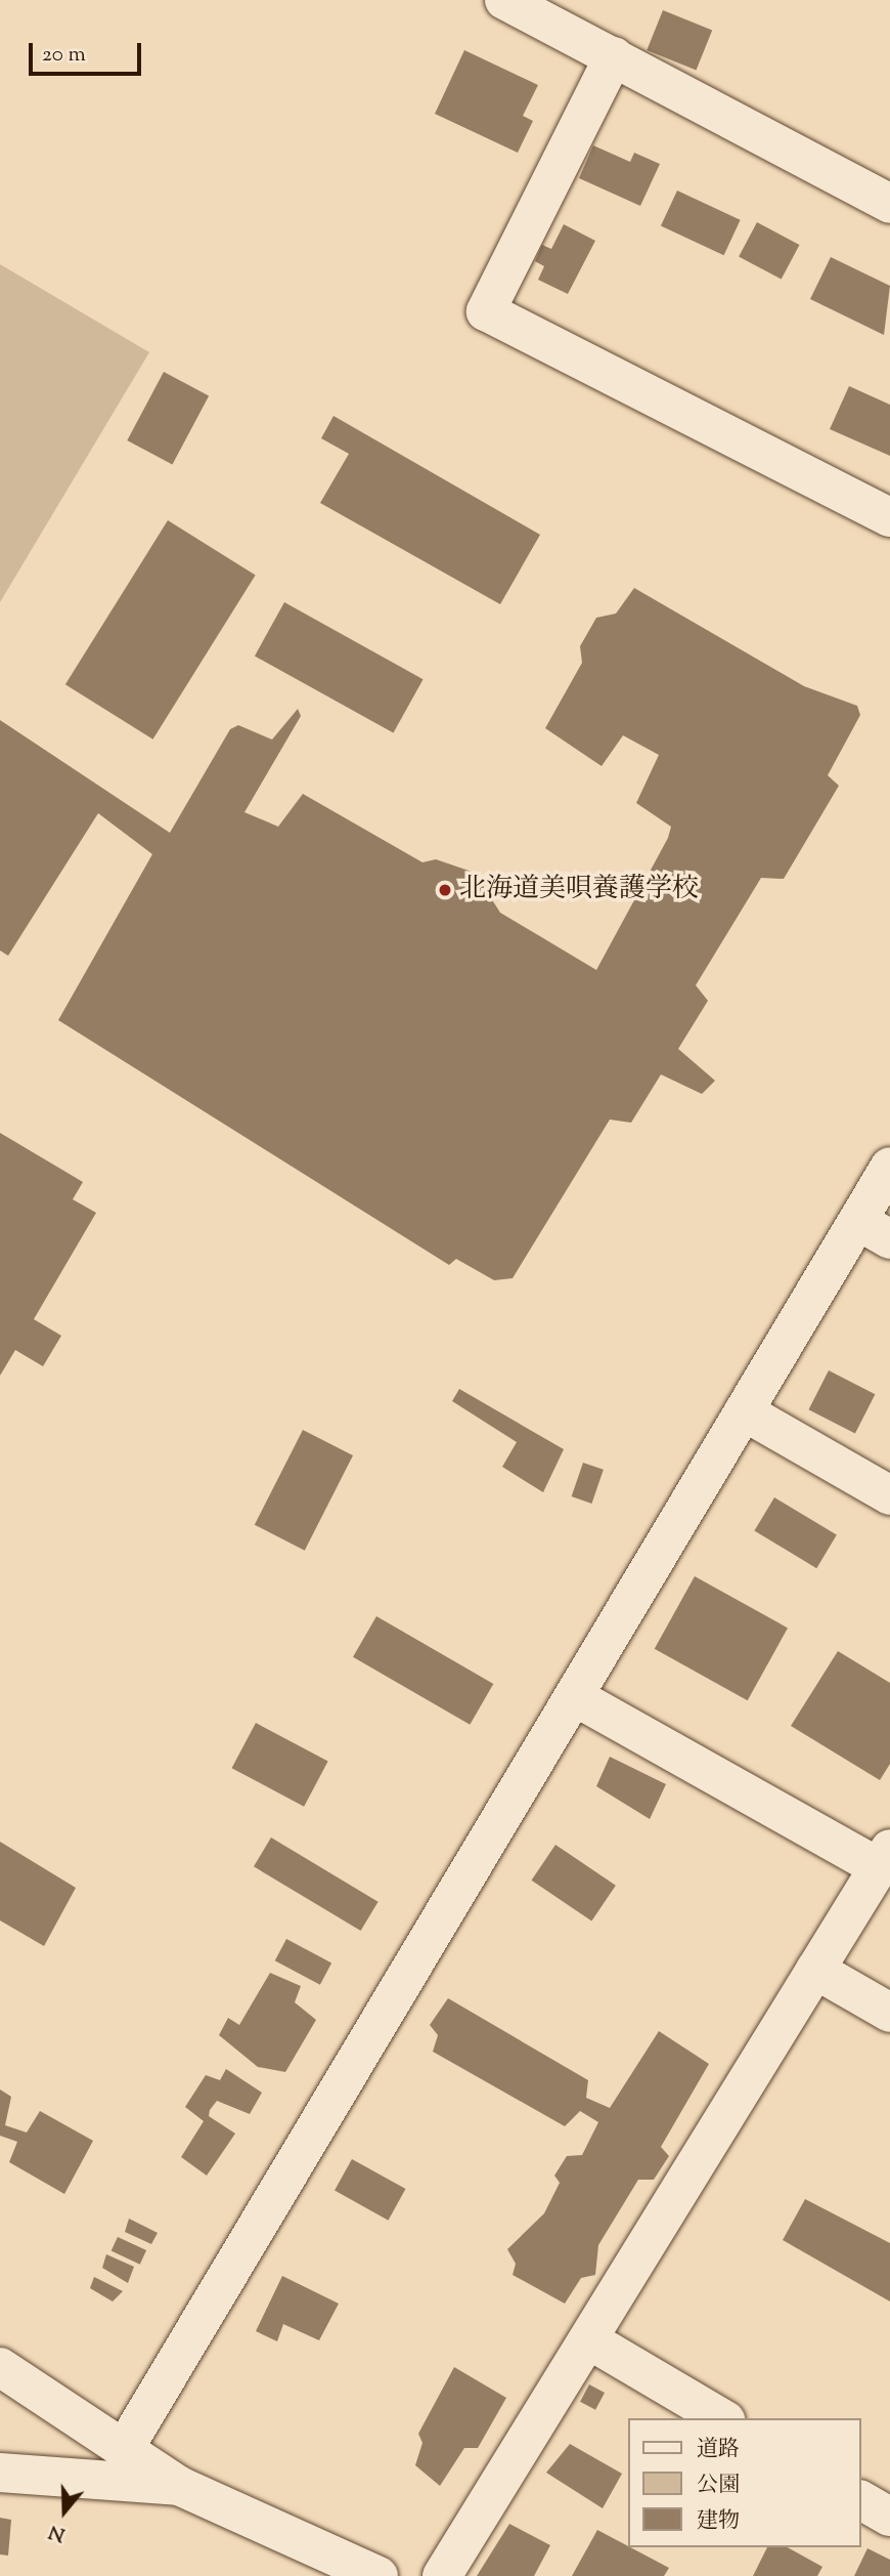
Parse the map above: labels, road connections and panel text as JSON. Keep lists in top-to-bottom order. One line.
{"places":["北海道美唄養護学校"],"legend":["道路","公園","建物"],"scale_bar":"20 m","north":"bottom"}
